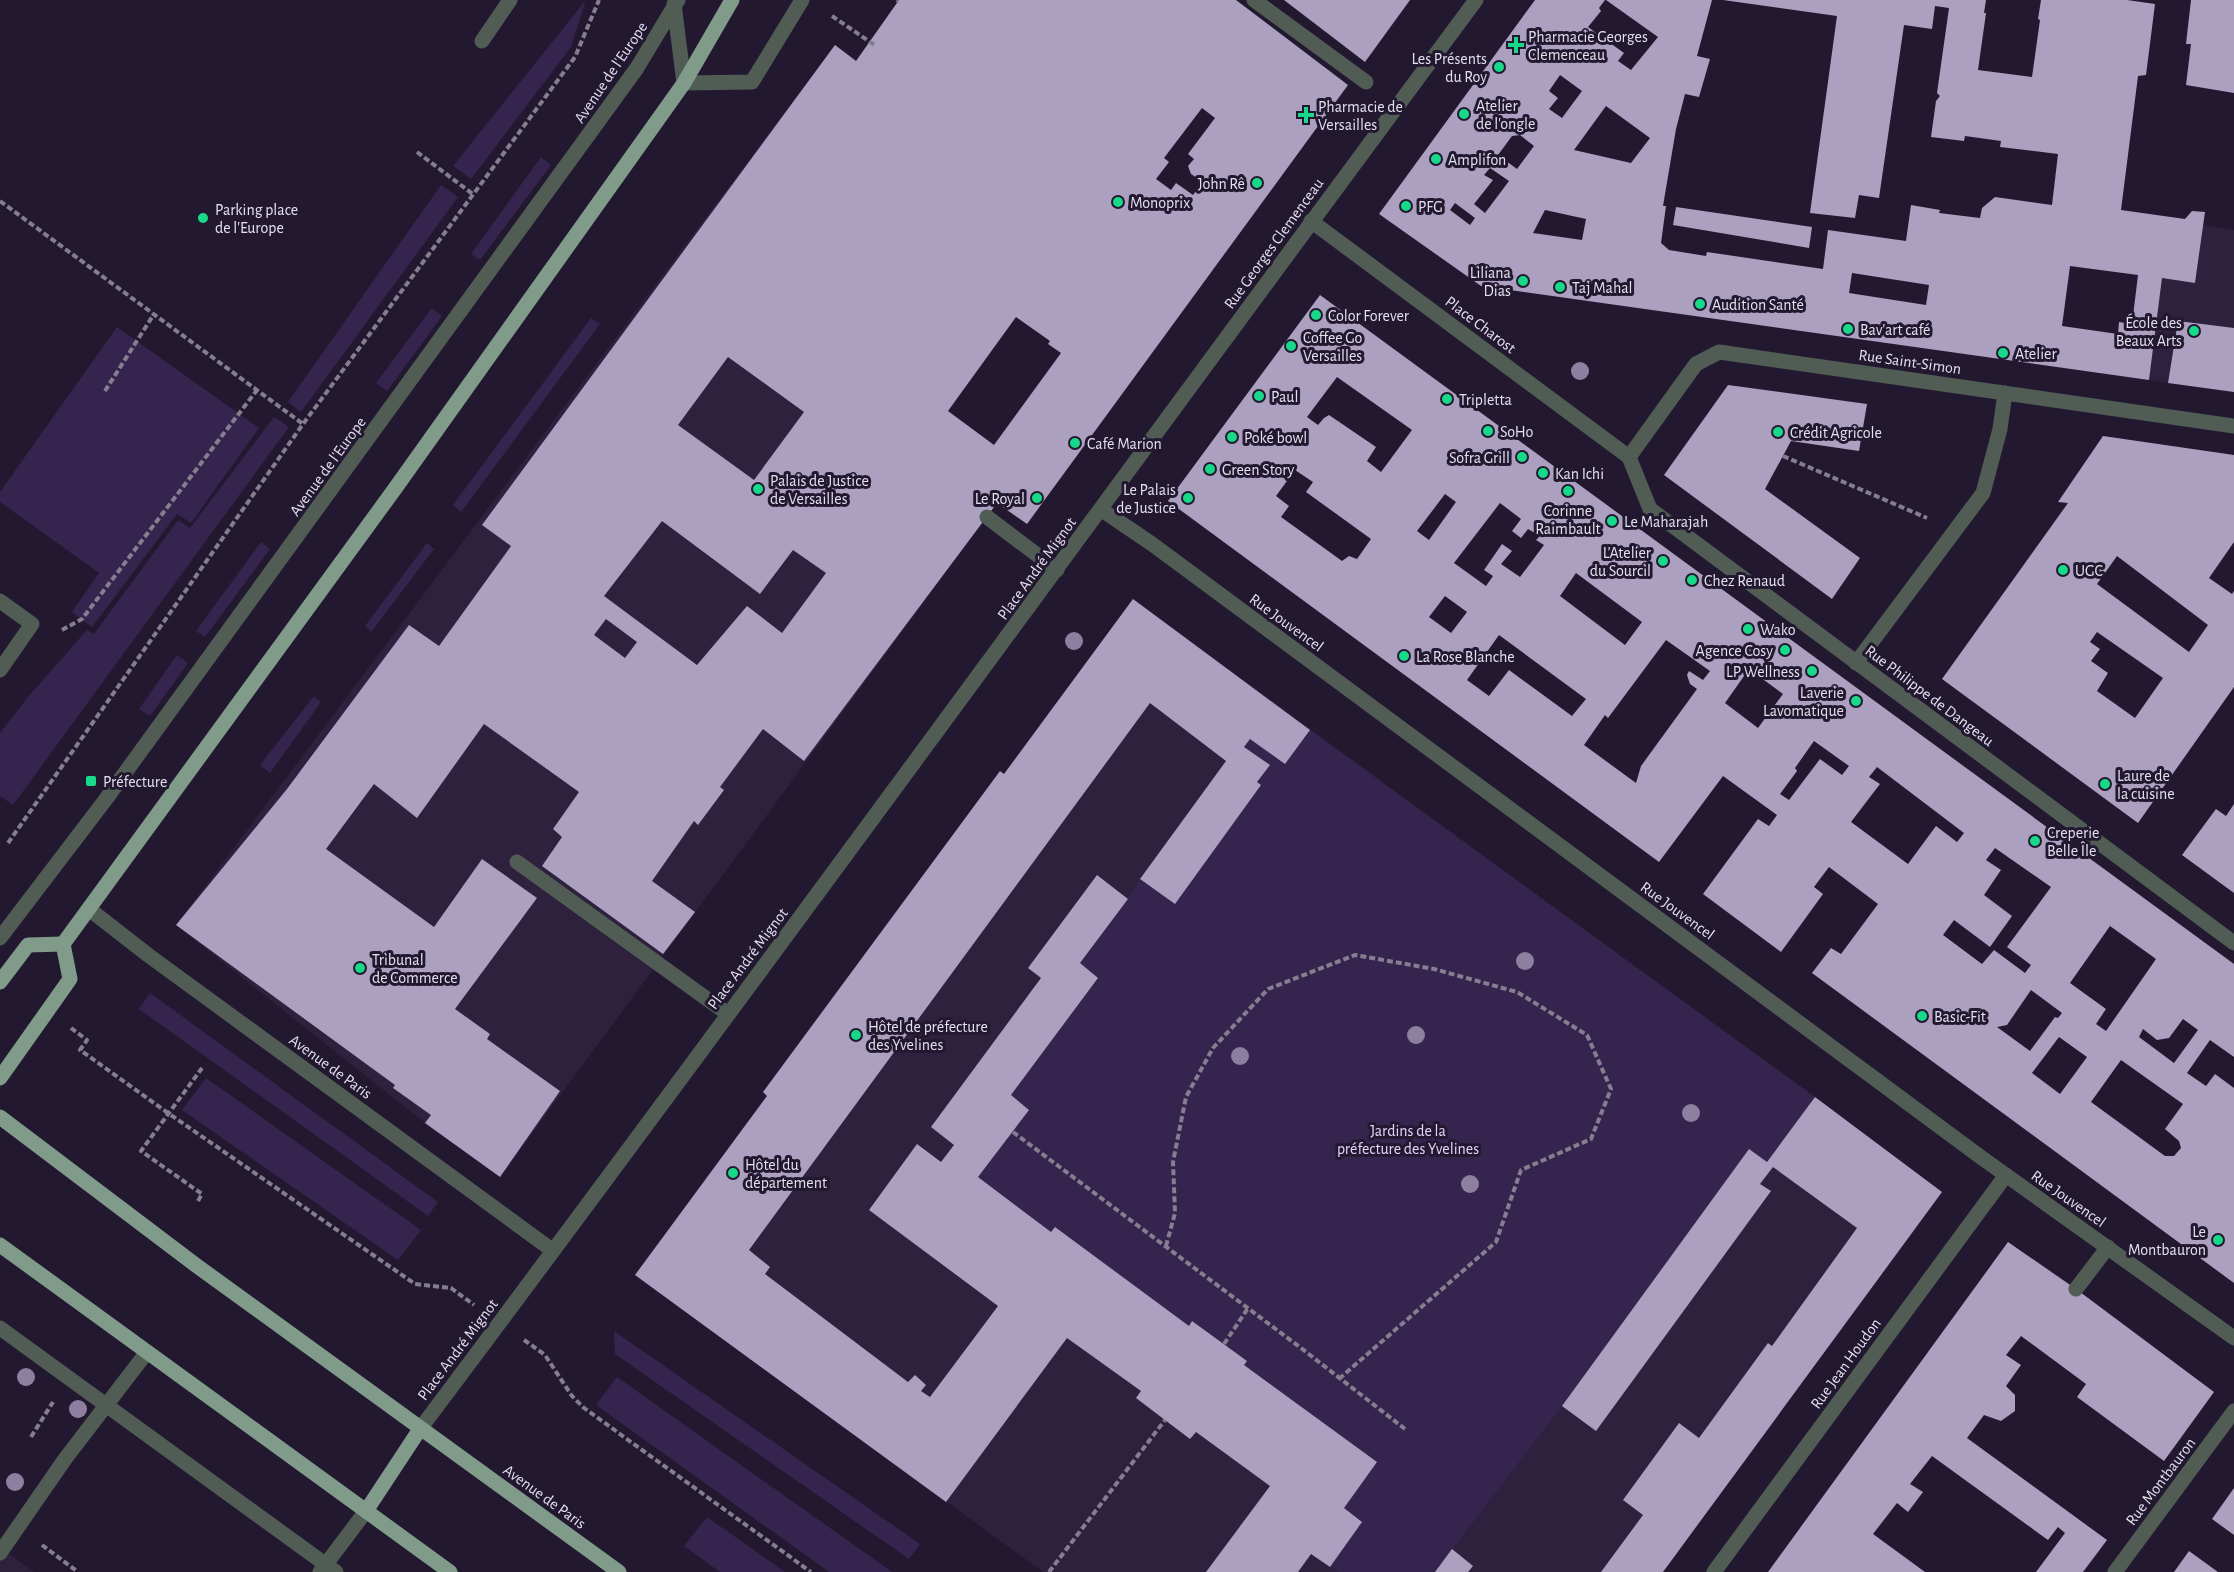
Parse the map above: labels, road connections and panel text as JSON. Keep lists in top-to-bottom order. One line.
{"streets":{"main road":["Avenue de Paris"],"street":["Avenue de l'Europe","Rue Georges Clemenceau","Place Charost","Rue Saint-Simon","Place André Mignot","Rue Jouvencel","Rue Philippe de Dangeau","Rue Jean Houdon","Rue Montbauron"]},"crossings":[["Rue Georges Clemenceau","Place Charost"],["Rue Georges Clemenceau","Place André Mignot"],["Rue Georges Clemenceau","Rue Jouvencel"],["Place Charost","Rue Saint-Simon"],["Place Charost","Rue Philippe de Dangeau"],["Rue Saint-Simon","Rue Philippe de Dangeau"],["Place André Mignot","Rue Jouvencel"],["Place André Mignot","Avenue de Paris"],["Rue Jouvencel","Rue Jean Houdon"]],"parks":["Jardins de la préfecture des Yvelines"],"places":{"health":["Pharmacie Georges Clemenceau","Pharmacie de Versailles"],"other":["Les Présents du Roy","Atelier de l'ongle","Amplifon","John Rê","Monoprix","PFG","Parking place de l'Europe","Liliana Dias","Taj Mahal","Audition Santé","Color Forever","Bav'art café","École des Beaux Arts","Coffee Go Versailles","Atelier","Paul","Tripletta","SoHo","Crédit Agricole","Poké bowl","Café Marion","Sofra Grill","Green Story","Kan Ichi","Palais de Justice de Versailles","Corinne Raimbault","Le Royal","Le Palais de Justice","Le Maharajah","L'Atelier du Sourcil","UGC","Chez Renaud","Wako","Agence Cosy","La Rose Blanche","LP Wellness","Laverie Lavomatique","Laure de la cuisine","Creperie Belle Île","Tribunal de Commerce","Basic-Fit","Hôtel de préfecture des Yvelines","Hôtel du département","Le Montbauron"],"transit":["Préfecture"]}}
